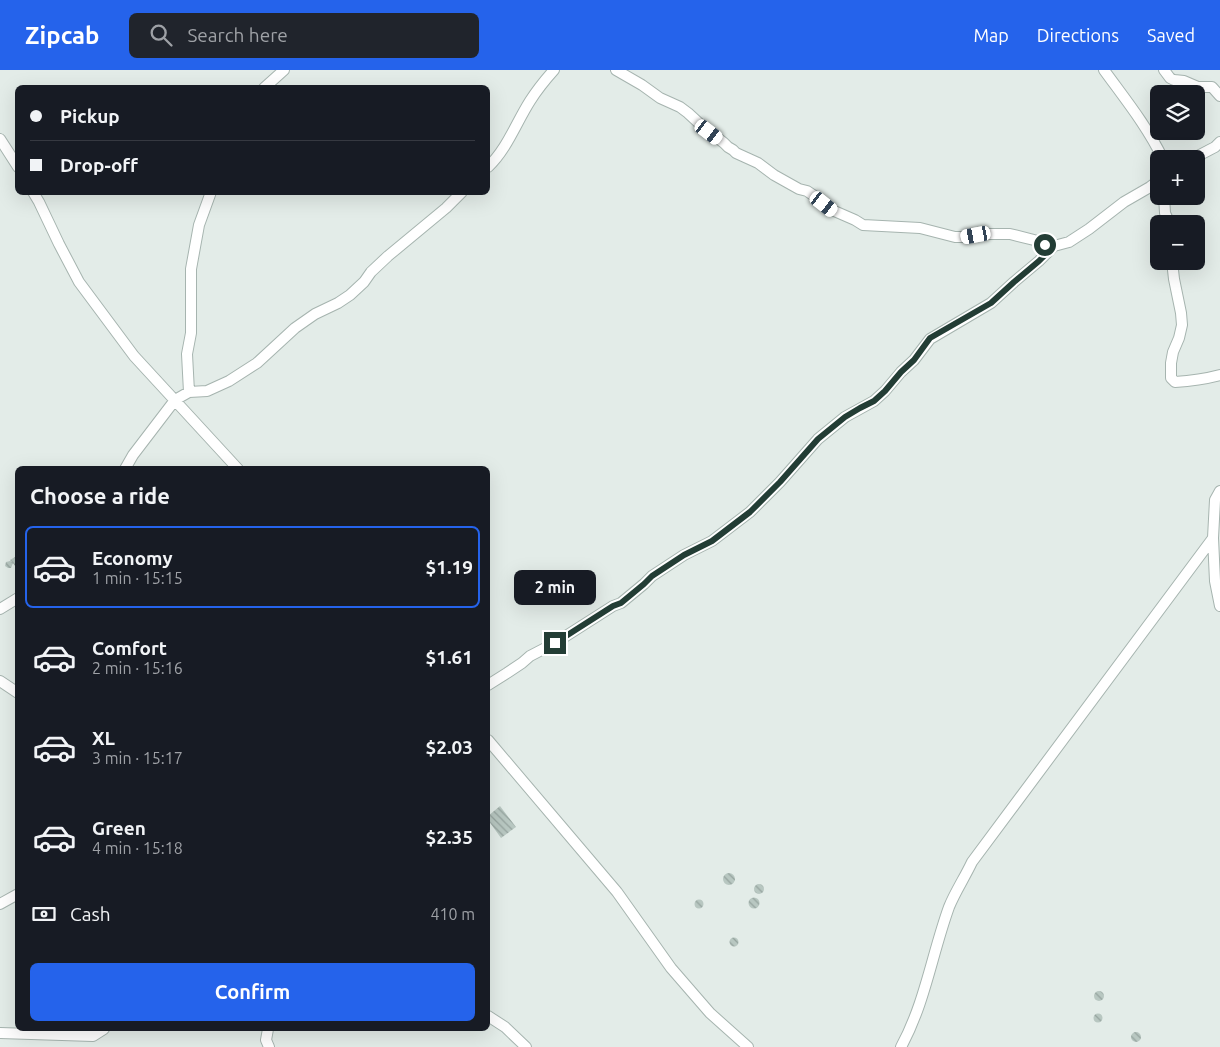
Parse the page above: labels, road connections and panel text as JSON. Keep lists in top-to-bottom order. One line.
{"page":{"header":"Zipcab","search":"Search here","nav":["Map","Directions","Saved"],"map_buttons":["+","−"],"banner":["Pickup","Drop-off"],"heading":"Choose a ride","list":[{"name":"Economy","note":"1 min · 15:15","value":"$1.19"},{"name":"Comfort","note":"2 min · 15:16","value":"$1.61"},{"name":"XL","note":"3 min · 15:17","value":"$2.03"},{"name":"Green","note":"4 min · 15:18","value":"$2.35"}],"bubble":"2 min","pay":["Cash","410 m"],"buttons":"Confirm"}}
